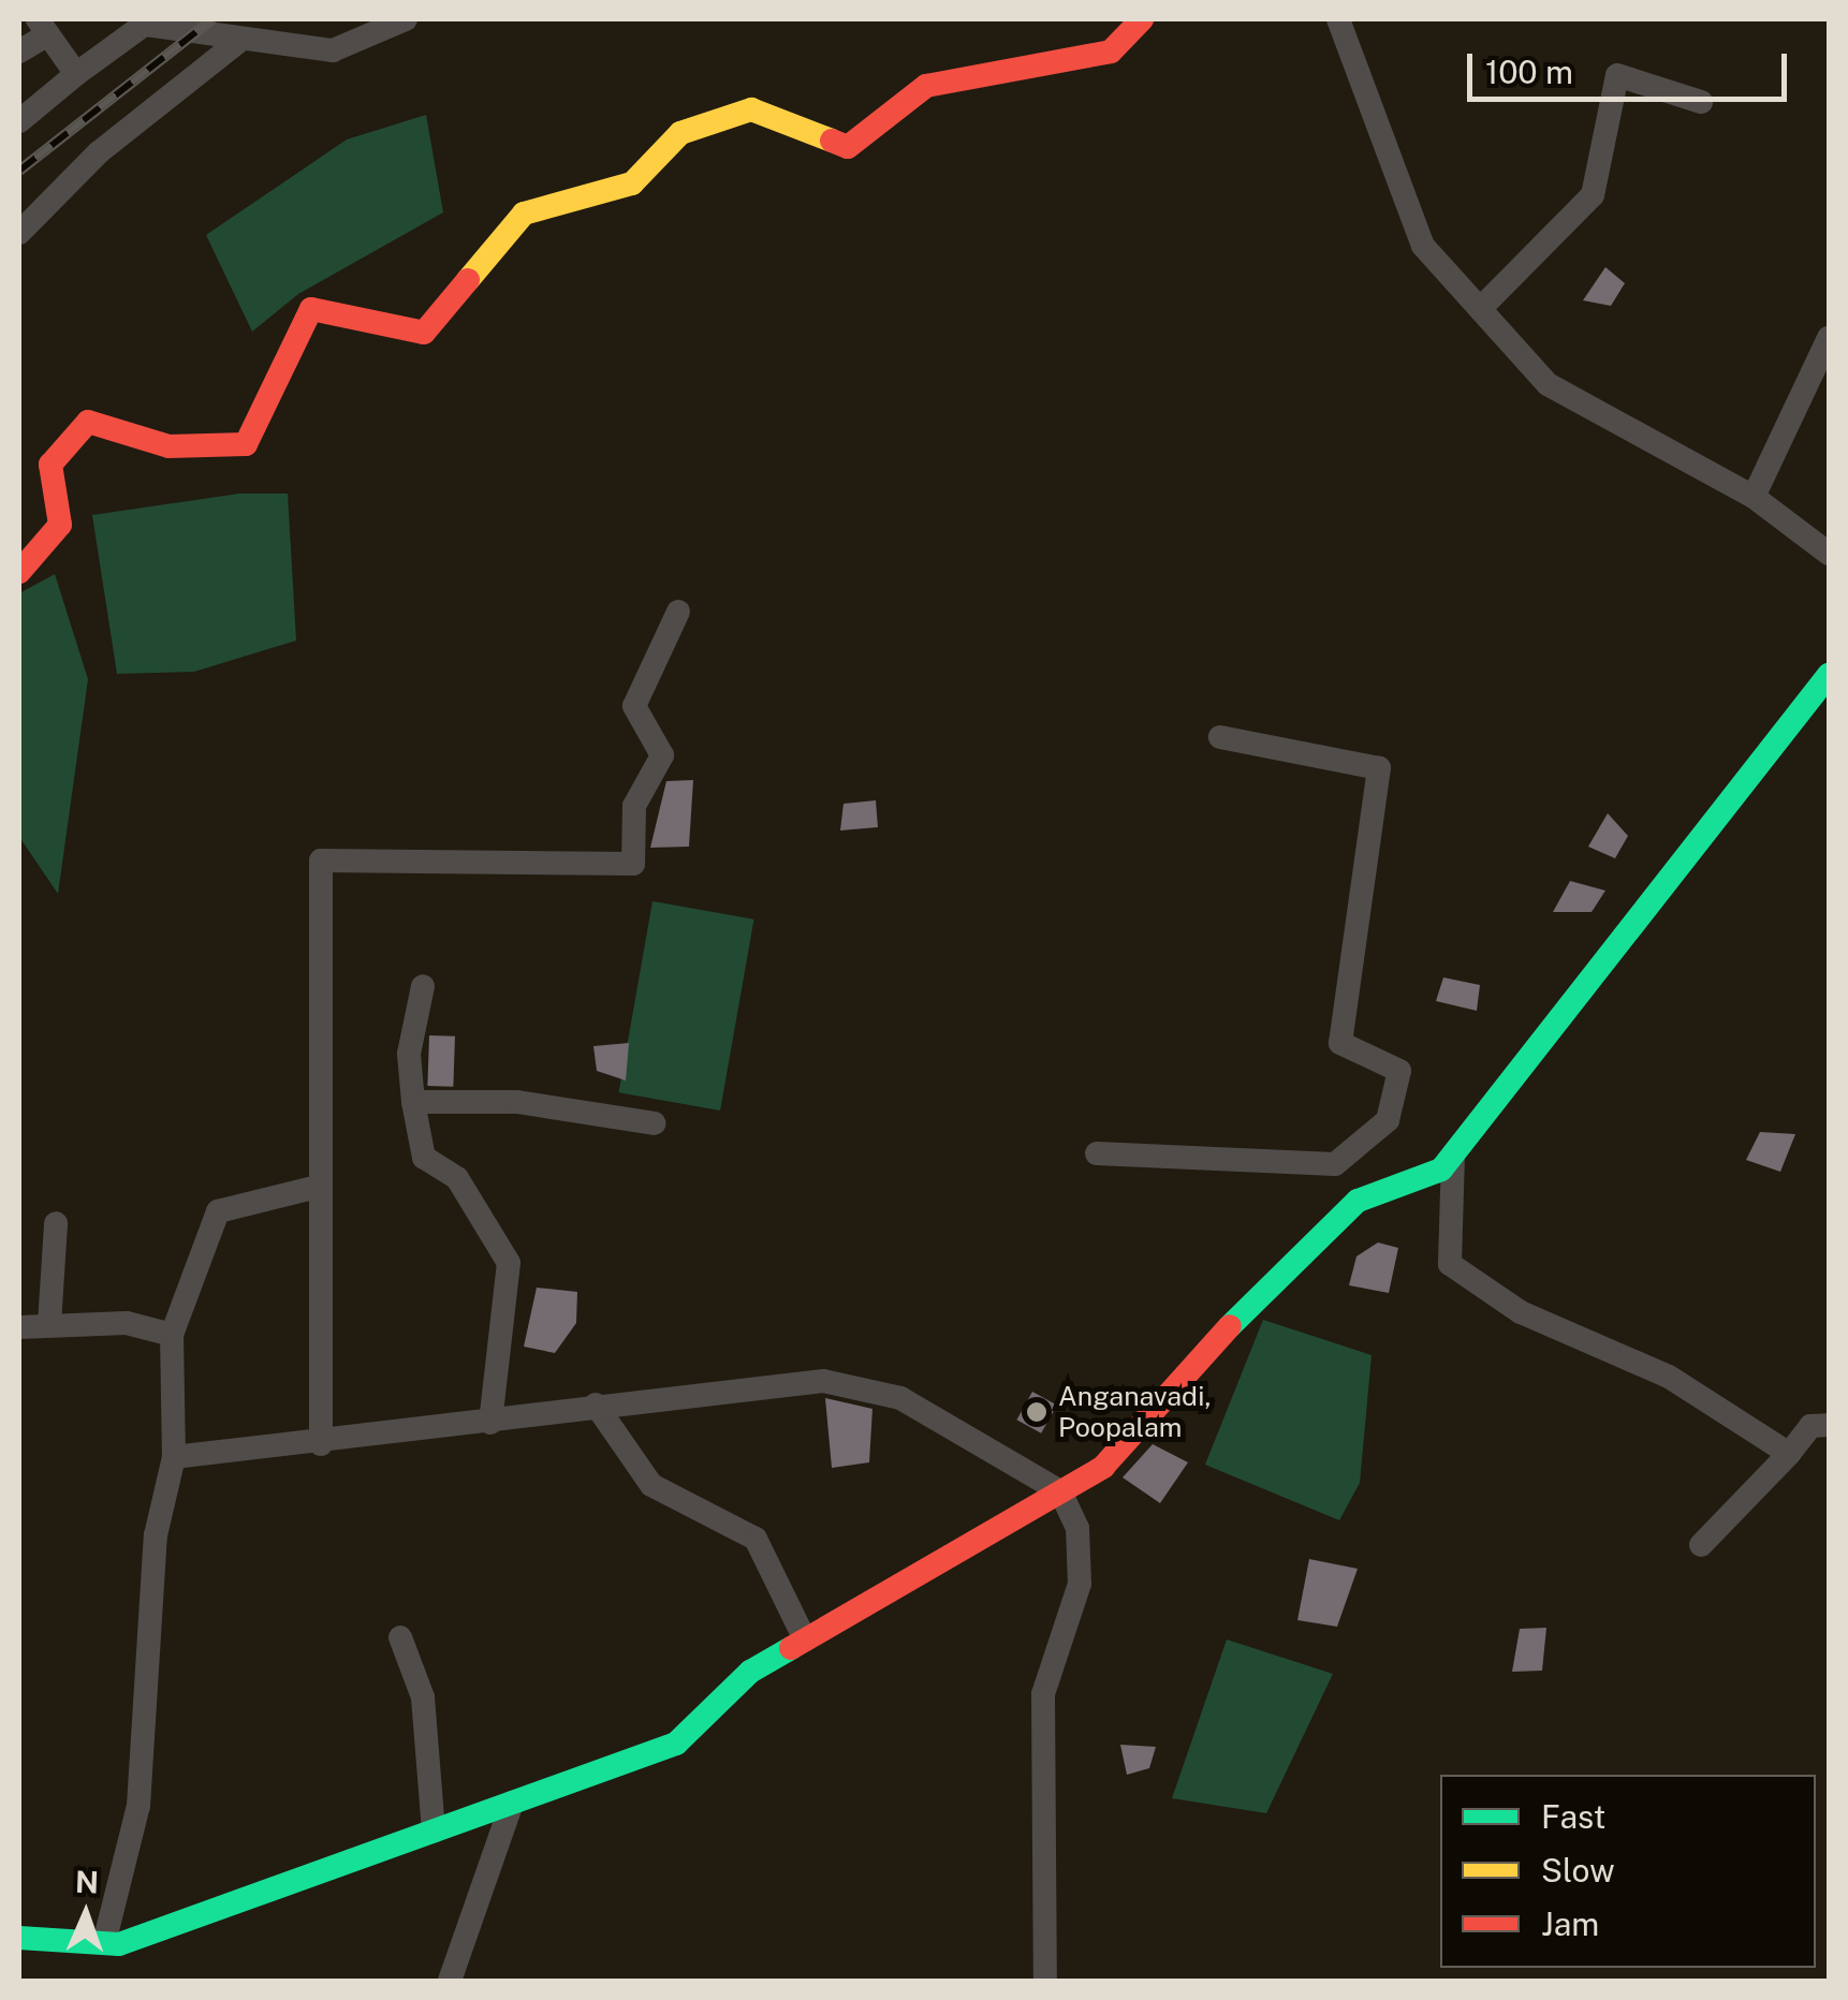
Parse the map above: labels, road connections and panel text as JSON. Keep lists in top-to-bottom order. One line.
{"places":["Anganavadi, Poopalam"],"legend":["Fast","Slow","Jam"],"scale_bar":"100 m","north":"top"}
